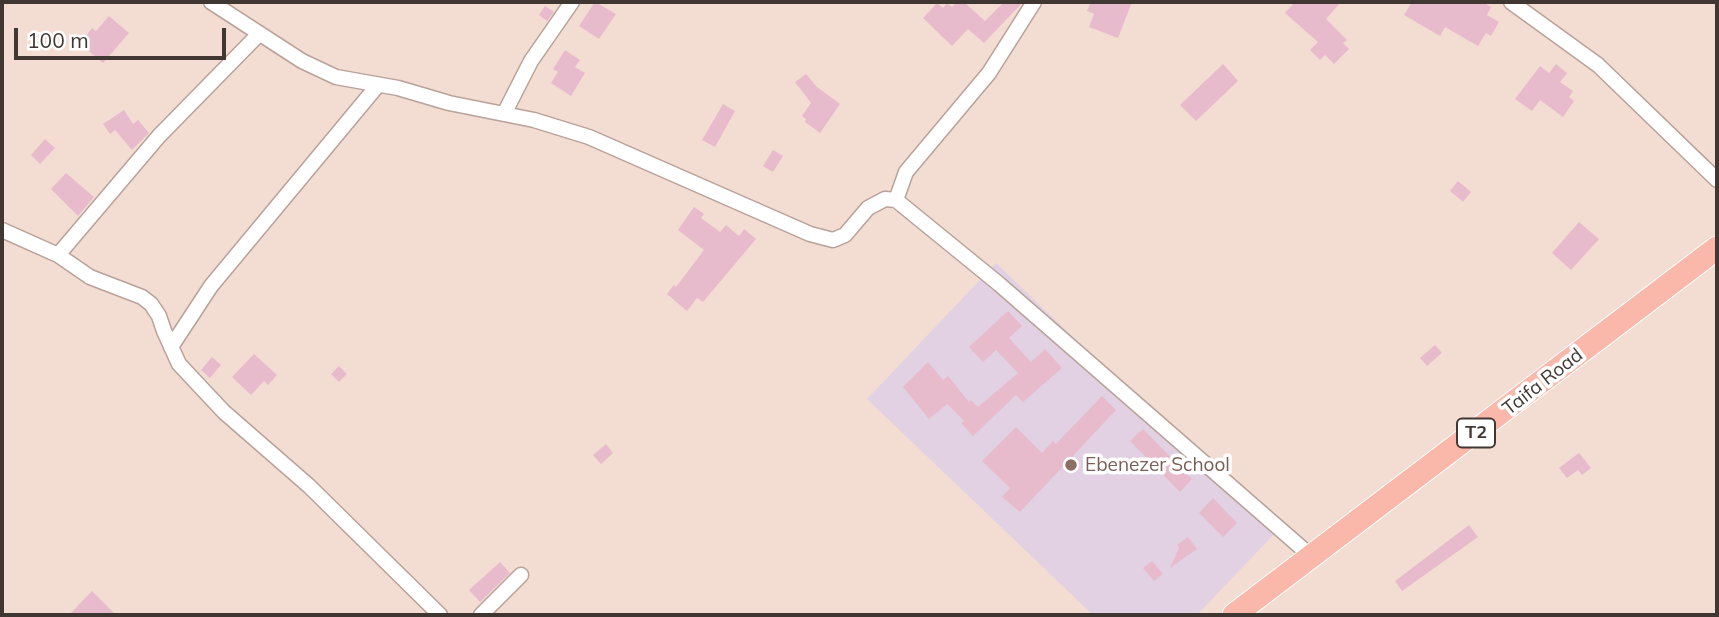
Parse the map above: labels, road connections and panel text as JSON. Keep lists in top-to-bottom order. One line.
{"streets":{"highway":["Taifa Road","T2"]},"places":["Ebenezer School"],"scale_bar":"100 m"}
